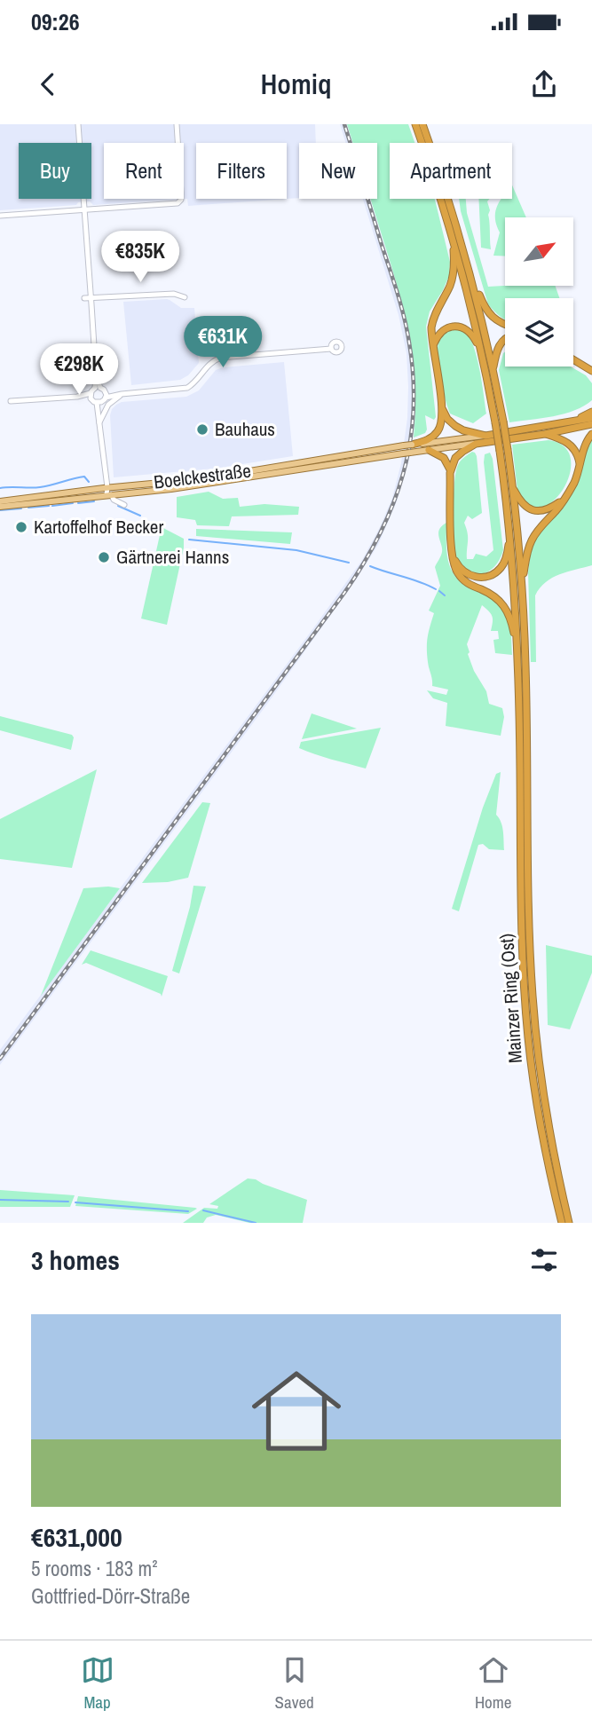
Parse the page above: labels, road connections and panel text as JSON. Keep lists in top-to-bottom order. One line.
{"streets":{"highway":["Mainzer Ring (Ost)"],"main road":["Boelckestraße"]},"places":["Bauhaus","Kartoffelhof Becker","Gärtnerei Hanns"],"north":"top right","page":{"status":"09:26","header":"Homiq","chip":["Buy","Rent","Filters","New","Apartment"],"price":["€835K","€631K","€298K"],"heading":"3 homes","list":[{"name":"€631,000","note":"5 rooms · 183 m² · Gottfried-Dörr-Straße"}],"tabs":["Map","Saved","Home"]}}
